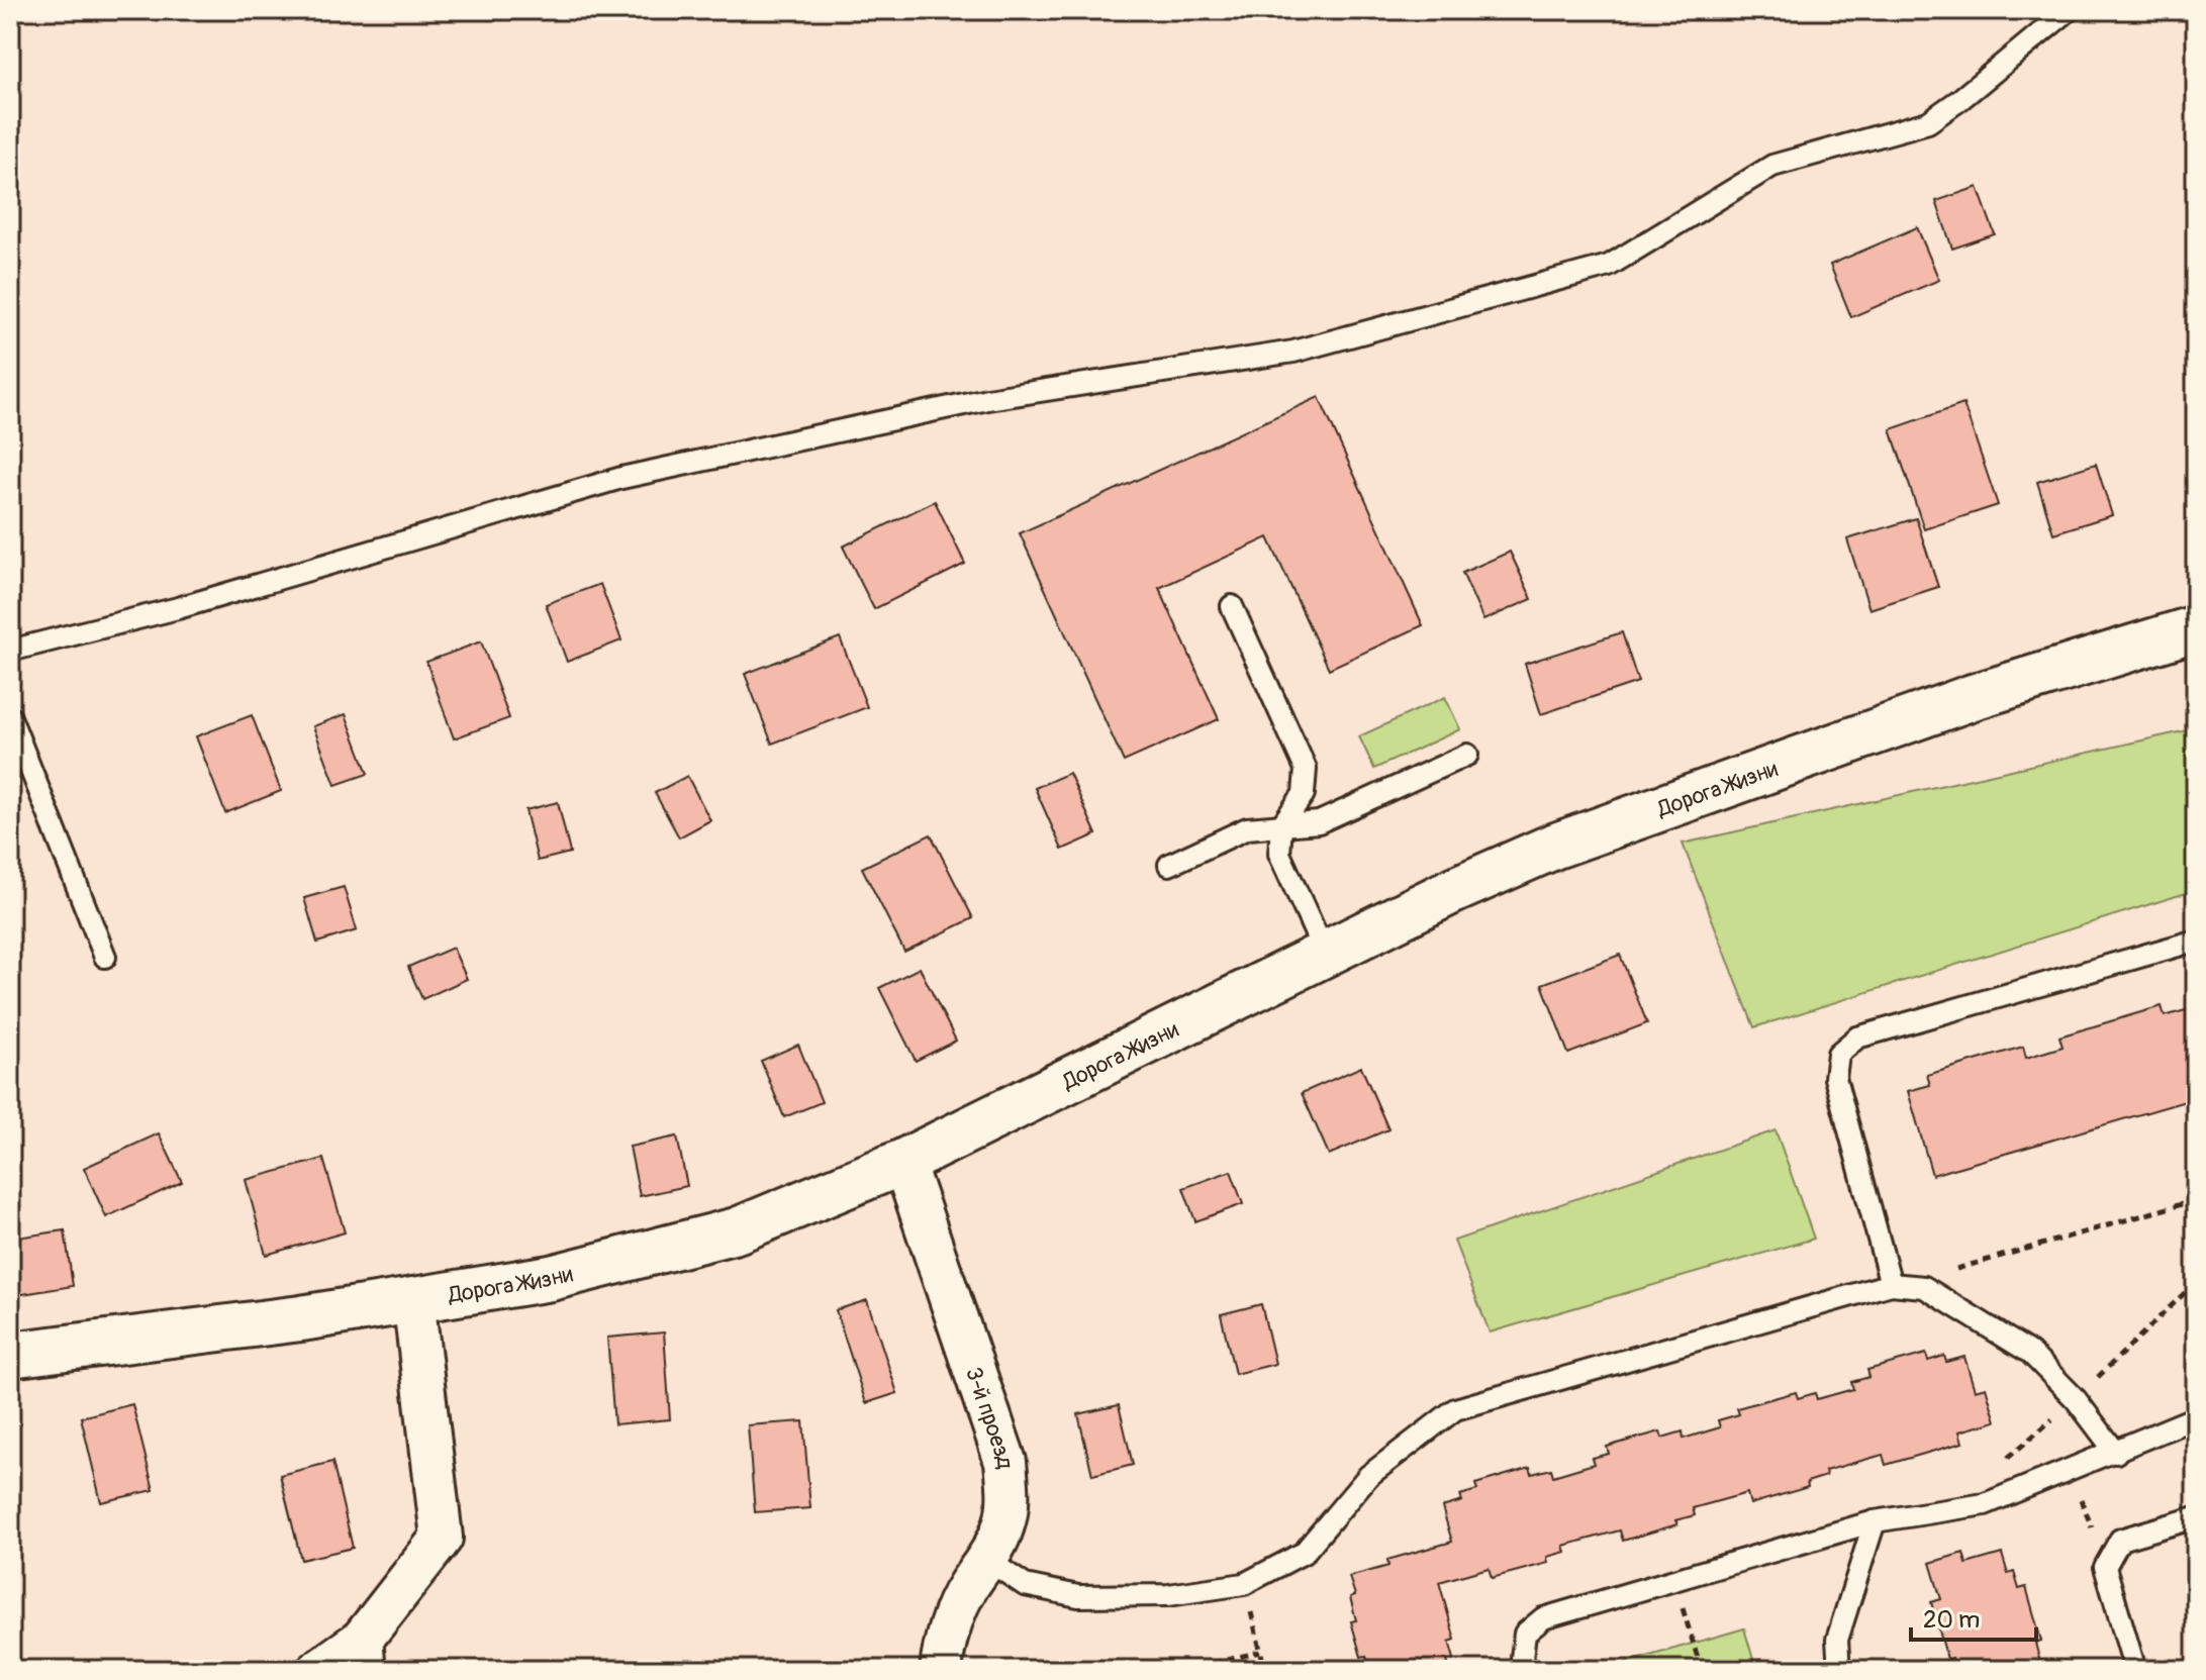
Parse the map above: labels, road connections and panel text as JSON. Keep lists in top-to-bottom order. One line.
{"streets":{"main road":["Дорога Жизни"],"street":["3-й проезд"]},"crossings":[["Дорога Жизни","3-й проезд"]],"scale_bar":"20 m"}
